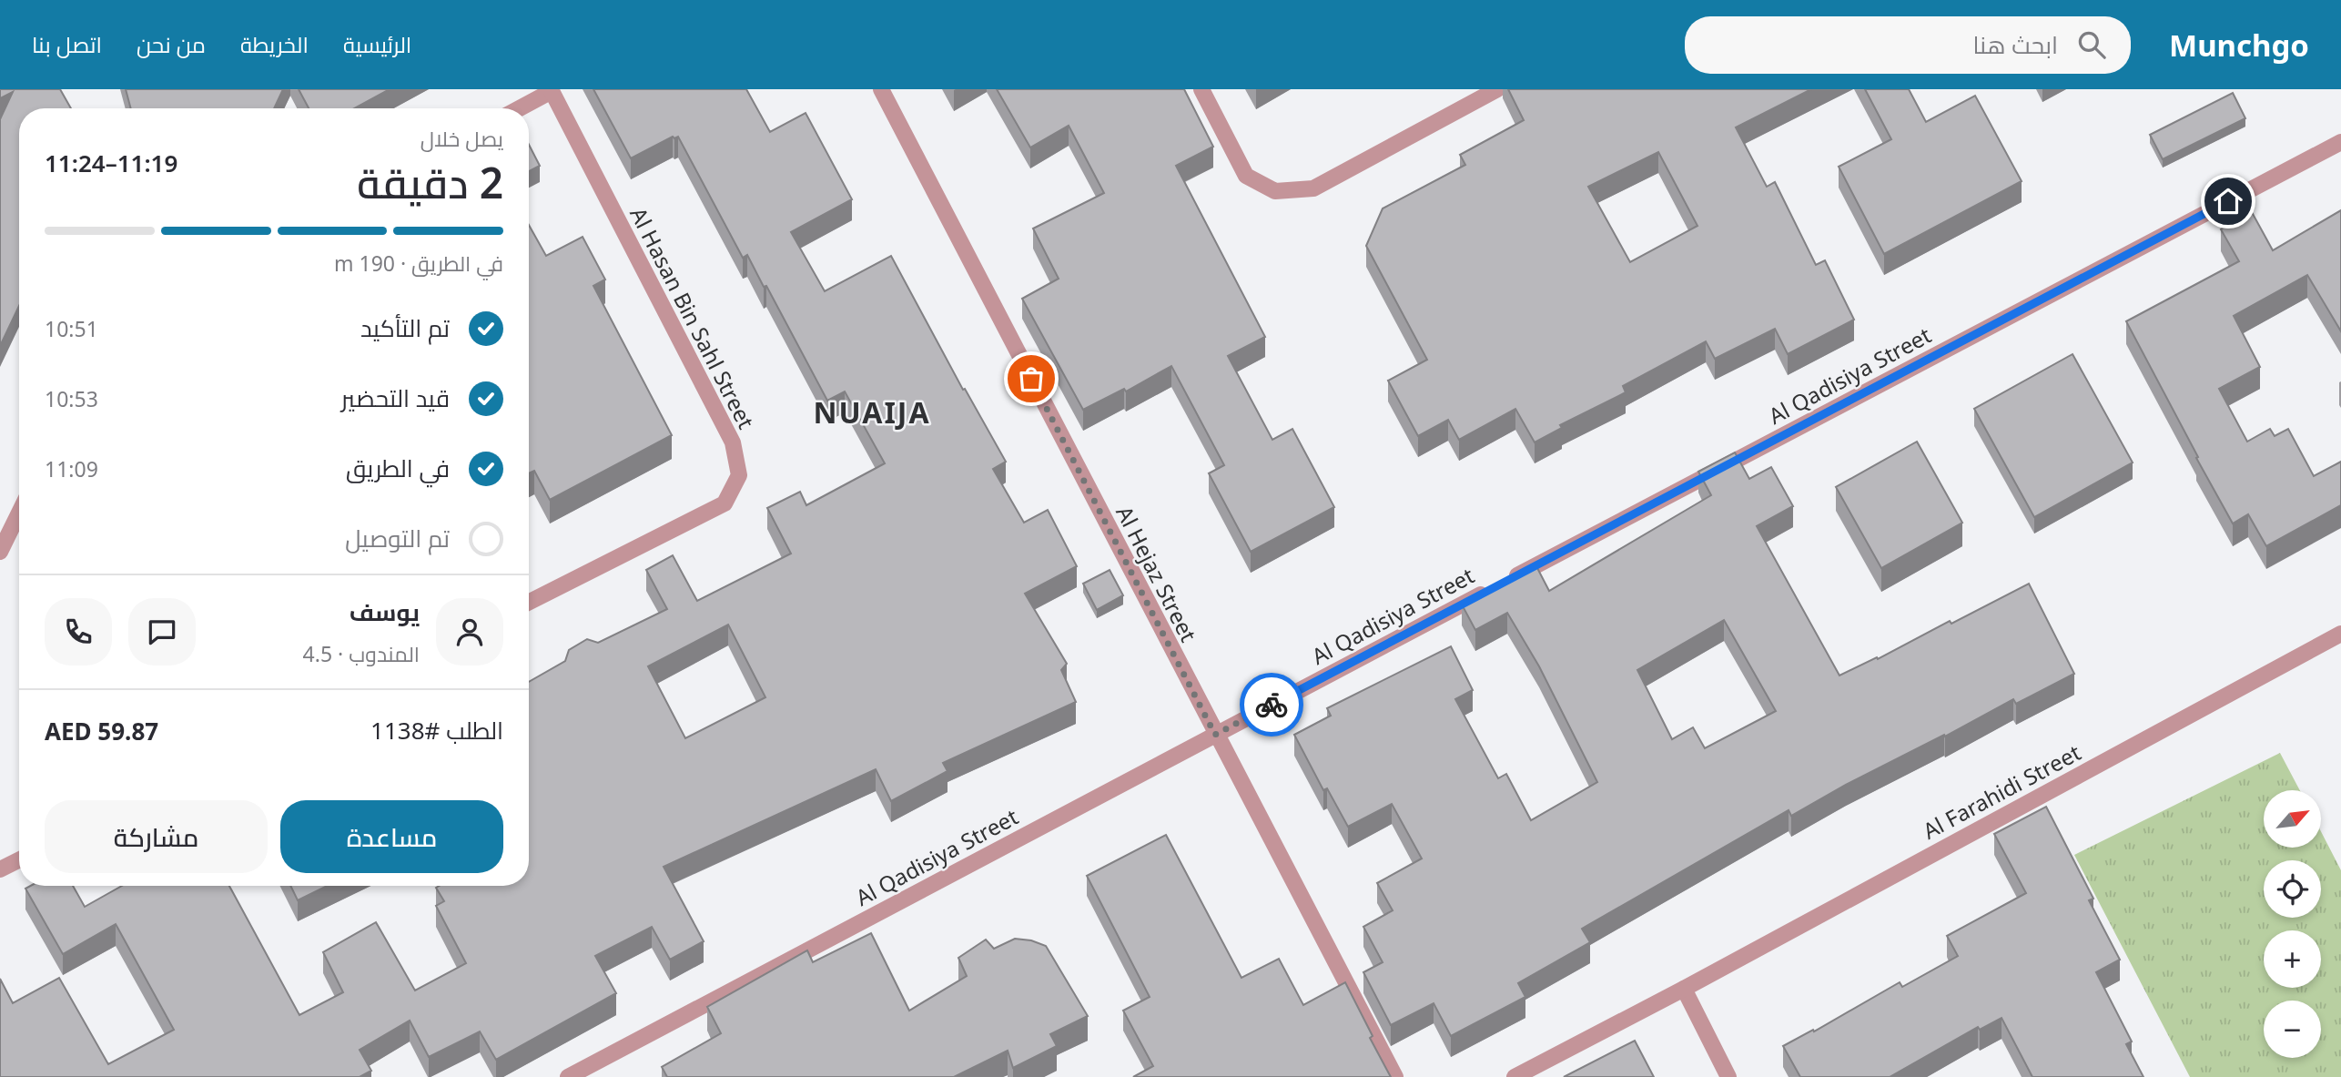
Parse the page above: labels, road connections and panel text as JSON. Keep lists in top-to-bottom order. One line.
{"streets":{"street":["Al Hasan Bin Sahl Street","Al Qadisiya Street","Al Hejaz Street","Al Farahidi Street"]},"crossings":[["Al Qadisiya Street","Al Hejaz Street"]],"districts":["NUAIJA"],"north":"top right","page":{"header":"Munchgo","search":"ابحث هنا","nav":["الرئيسية","الخريطة","من نحن","اتصل بنا"],"heading":["2 دقيقة","يصل خلال","11:19–11:24"],"panel":["يوسف","المندوب · 4.5","الطلب #1138","AED 59.87"],"bar":"في الطريق · 190 m","list":[["تم التأكيد","10:51"],["قيد التحضير","10:53"],["في الطريق","11:09"],"تم التوصيل"],"buttons":["مساعدة","مشاركة"],"map_buttons":["+","−"]}}
